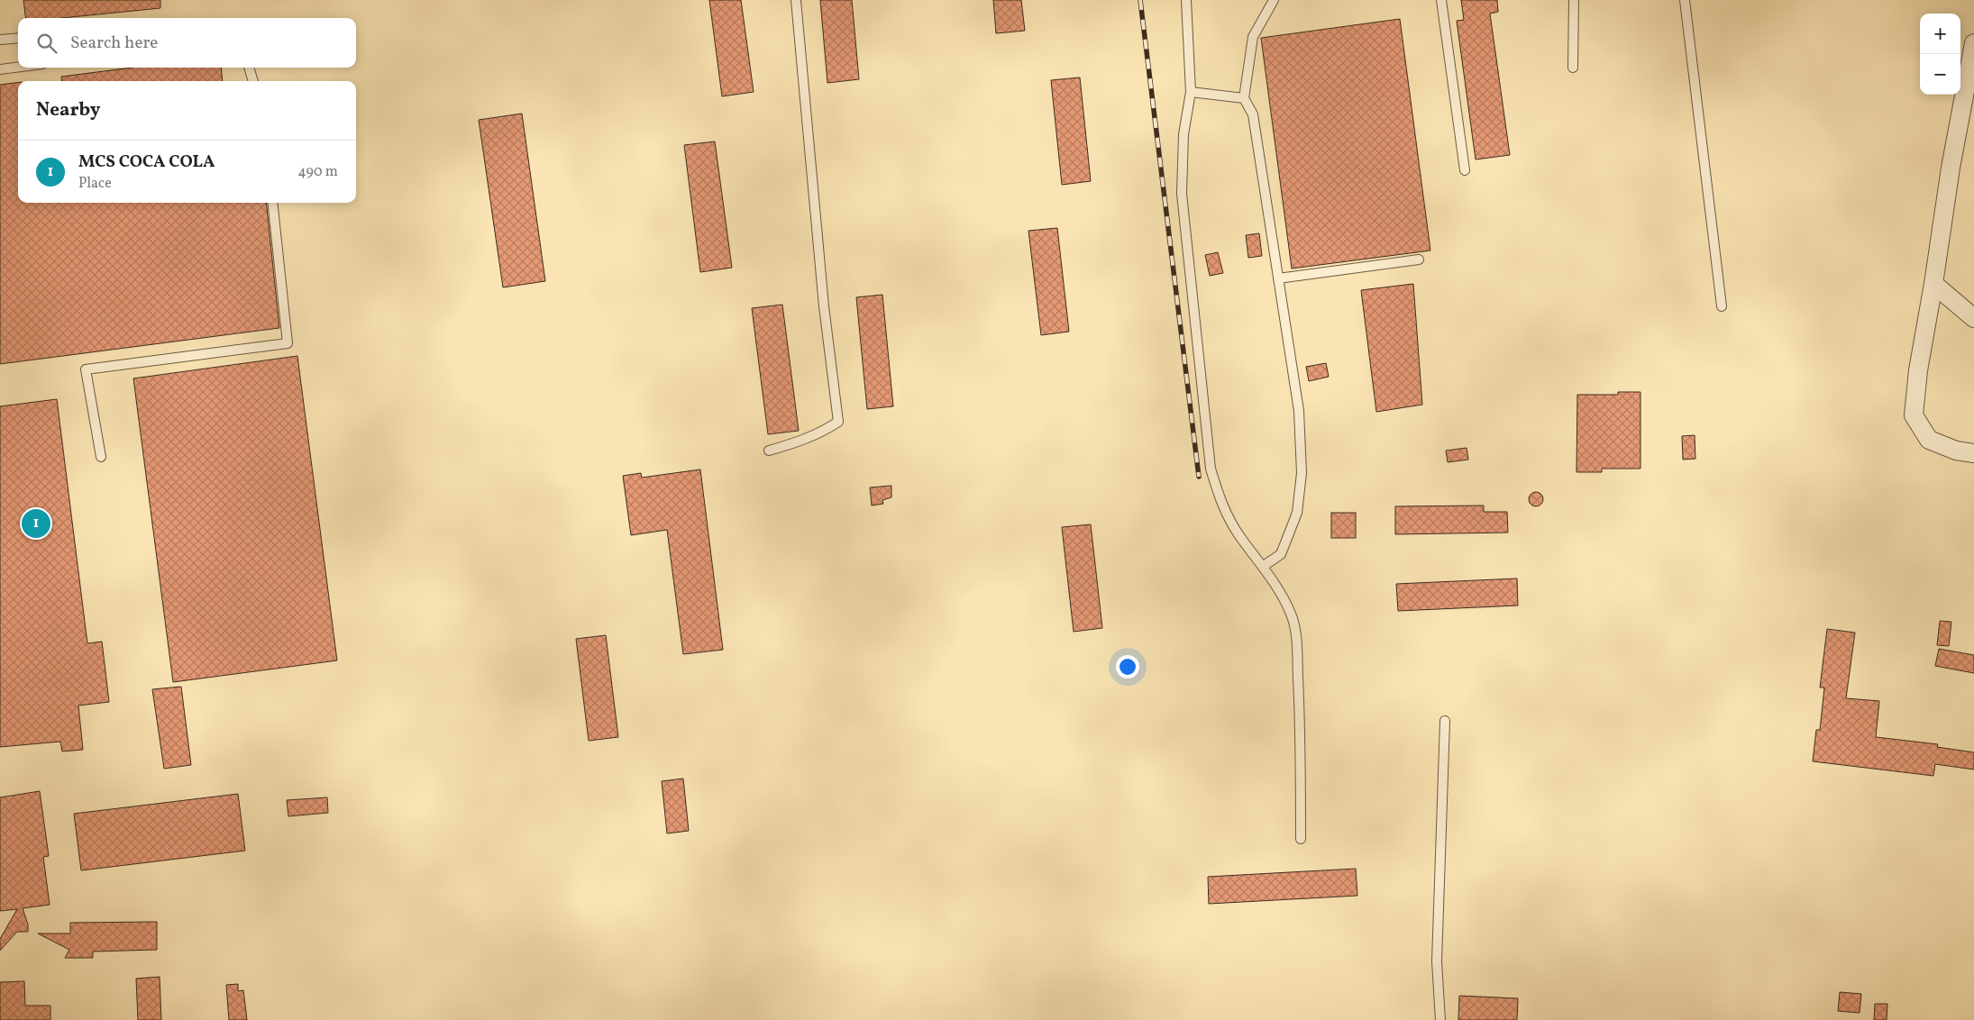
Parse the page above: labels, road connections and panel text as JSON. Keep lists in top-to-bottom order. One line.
{"page":{"map_buttons":["+","−"],"search":"Search here","heading":"Nearby","list":[{"mark":"1","name":"MCS COCA COLA","note":"Place","value":"490 m"}],"pins":"1"}}
